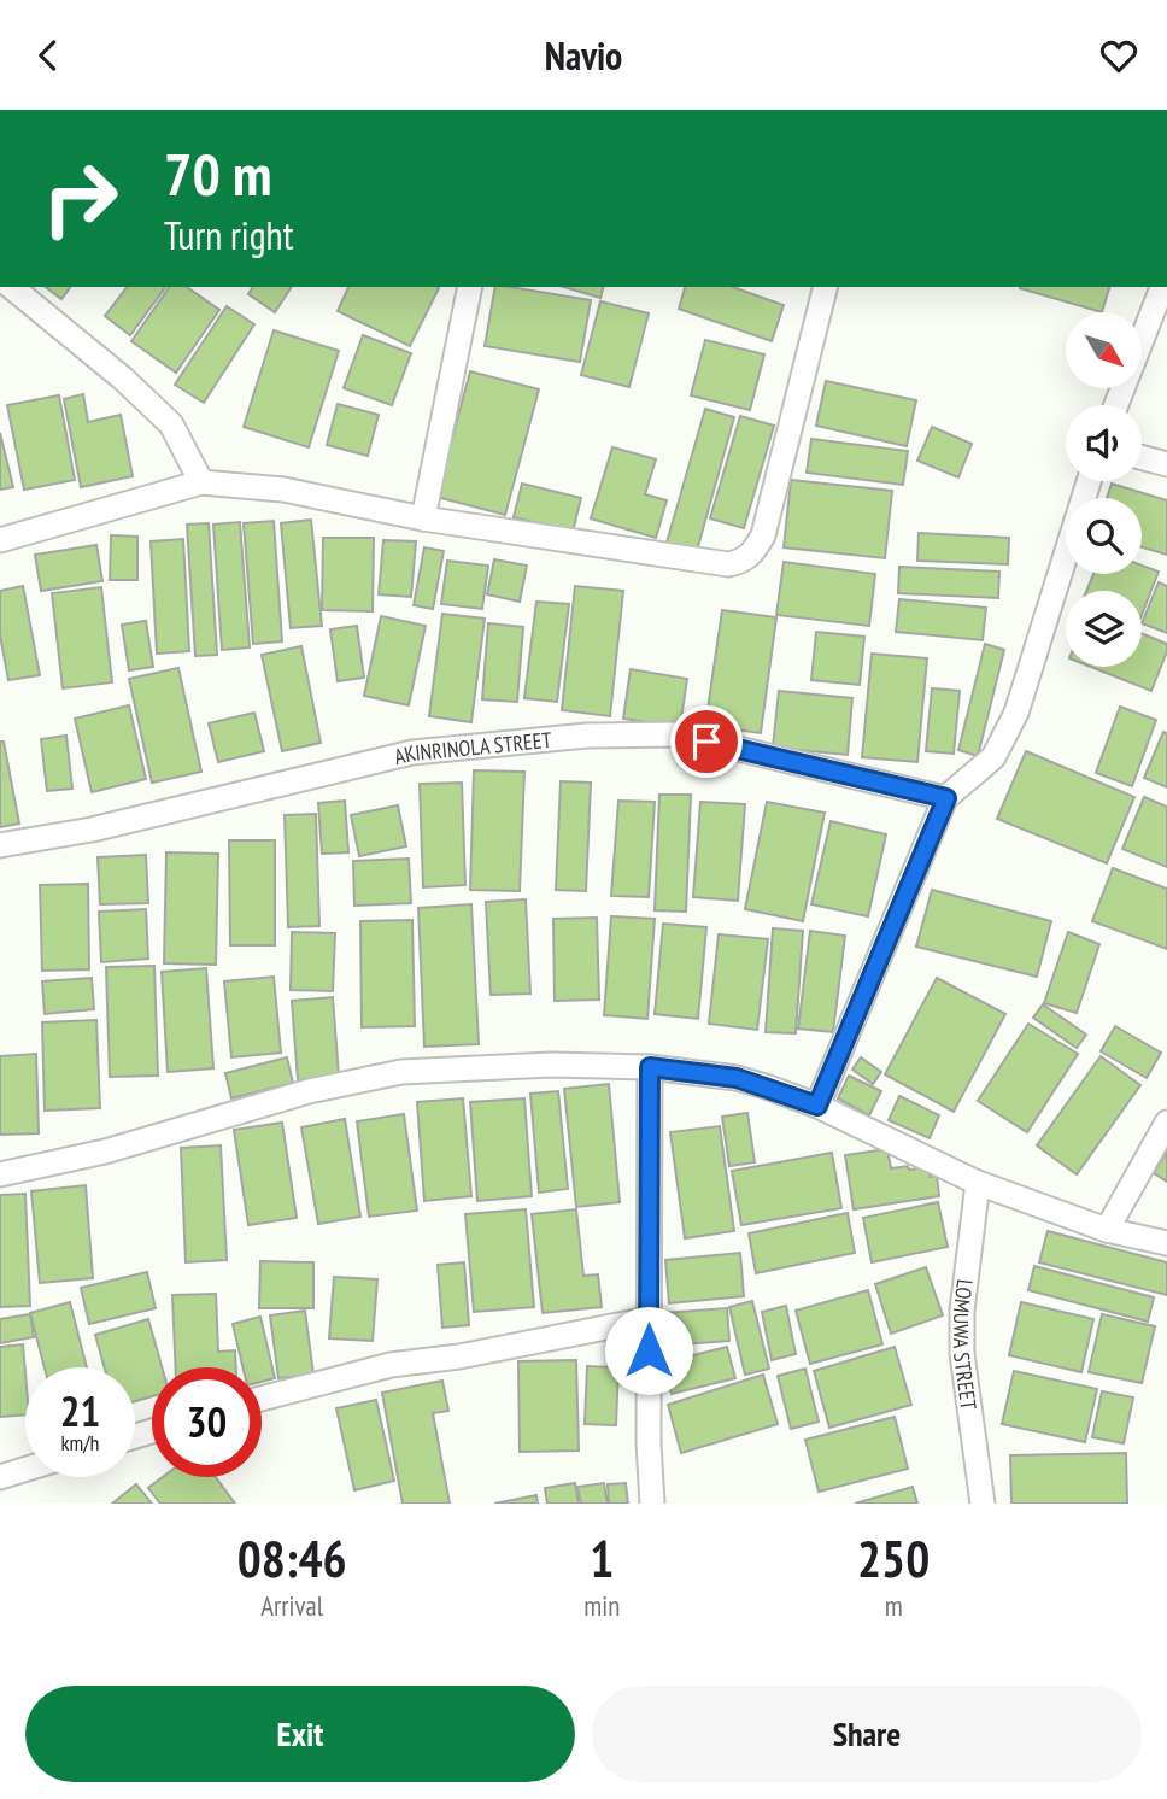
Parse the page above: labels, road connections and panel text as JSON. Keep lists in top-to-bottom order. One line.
{"streets":{"street":["AKINRINOLA STREET","LOMUWA STREET"]},"north":"bottom right","page":{"header":"Navio","turn":["70 m","Turn right"],"speed":"21 km/h","limit":"30","eta":["08:46","Arrival","1","min","250","m"],"buttons":["Exit","Share"]}}
